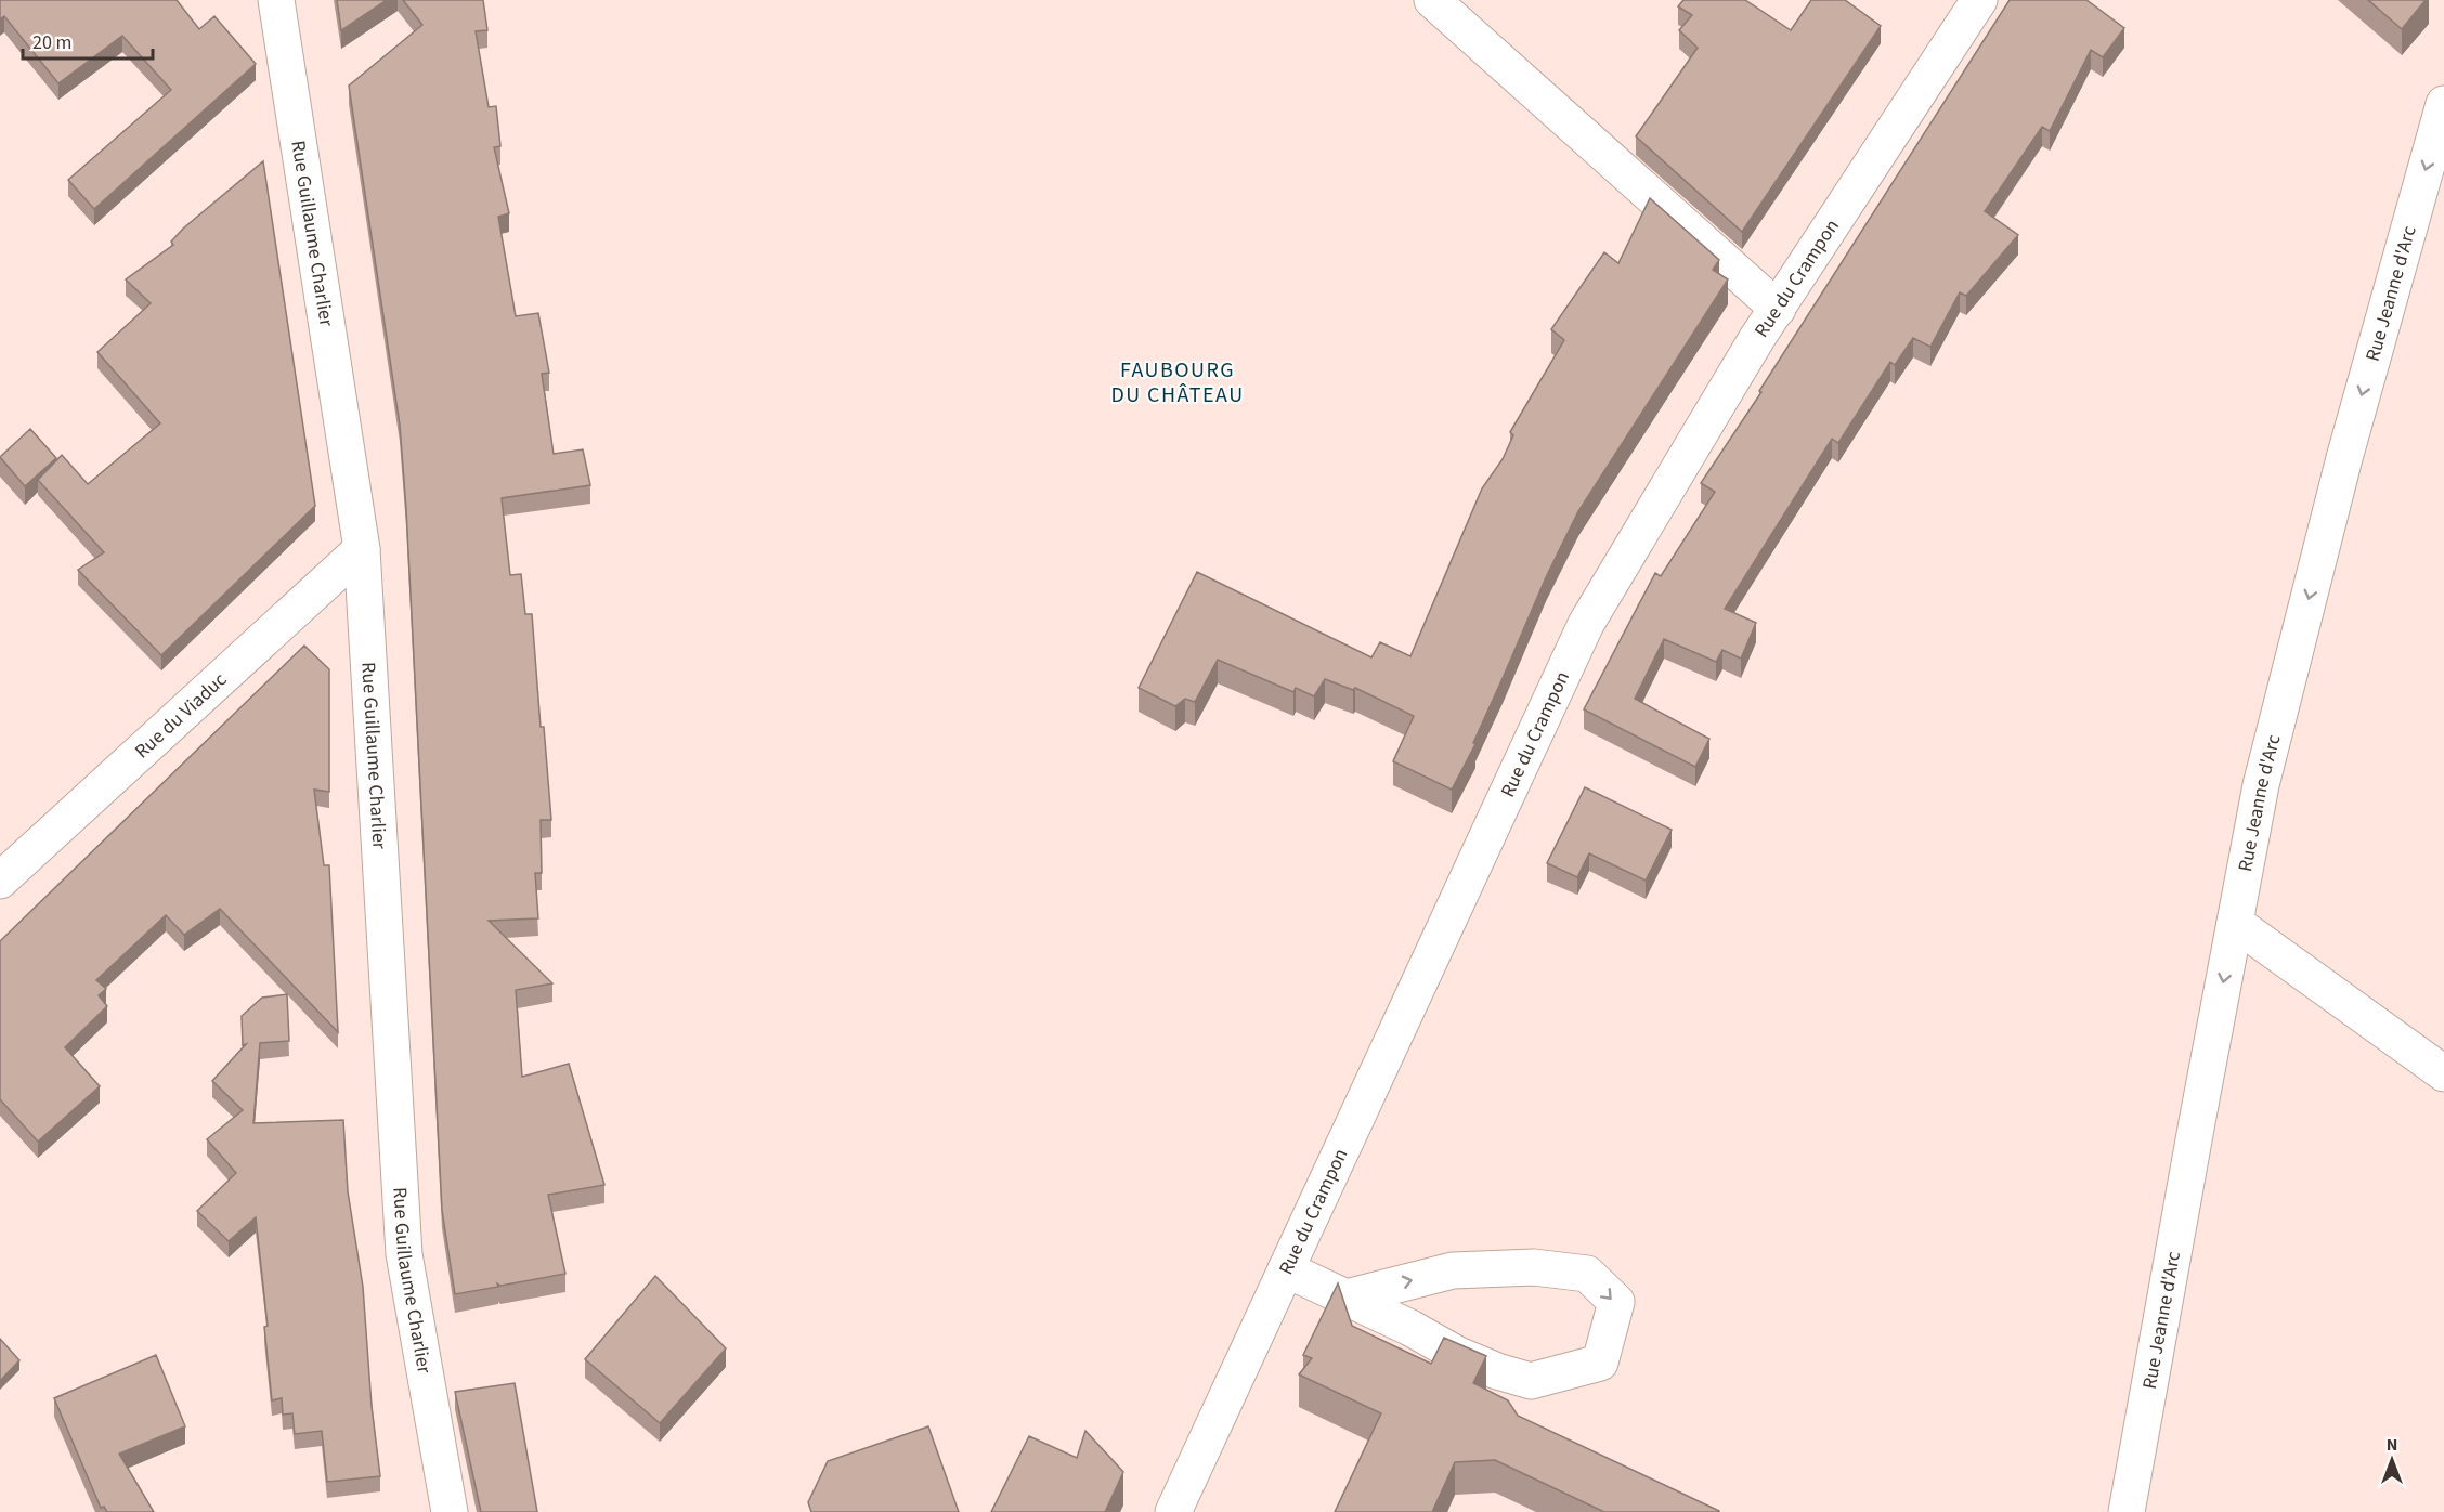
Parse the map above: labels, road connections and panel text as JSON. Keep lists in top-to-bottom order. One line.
{"streets":{"street":["Rue Guillaume Charlier","Rue du Crampon","Rue Jeanne d'Arc","Rue du Viaduc"]},"crossings":[["Rue Guillaume Charlier","Rue du Viaduc"]],"one_way":["Rue Jeanne d'Arc"],"districts":["FAUBOURG DU CHÂTEAU"],"scale_bar":"20 m","north":"top"}
